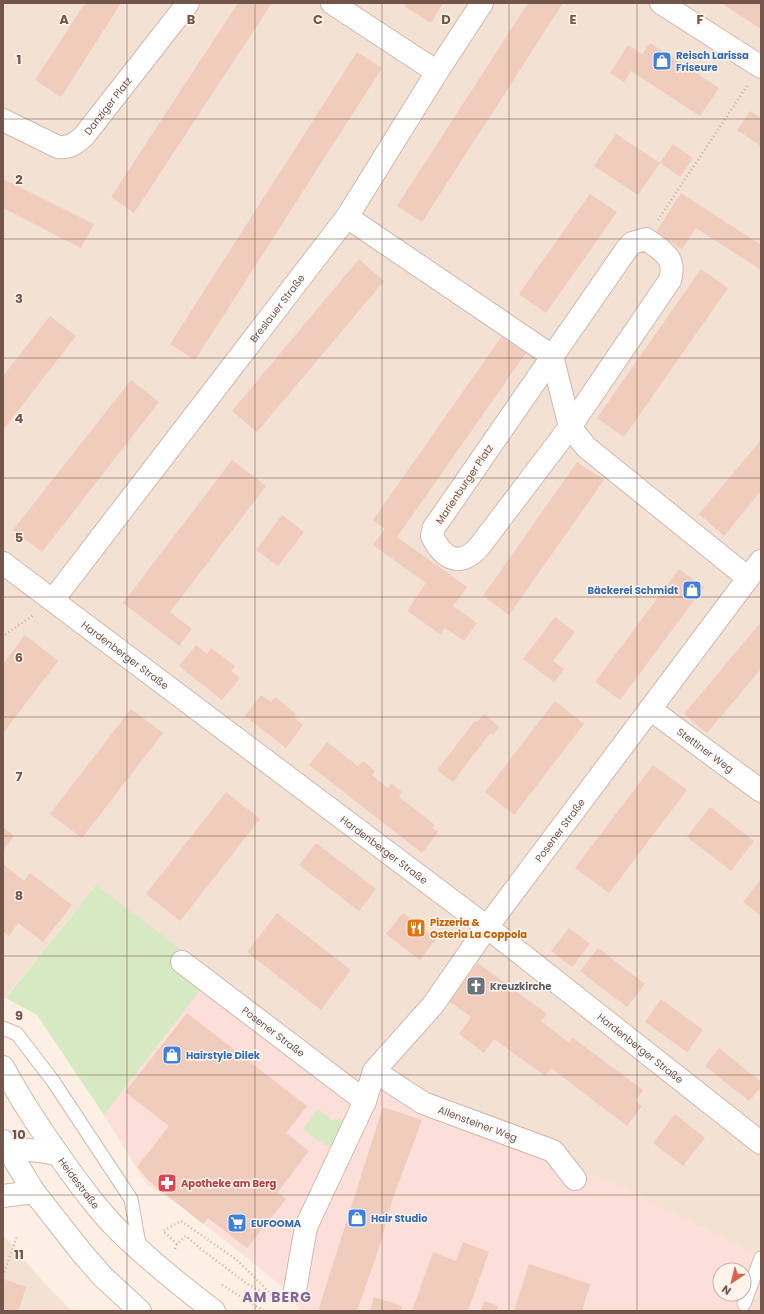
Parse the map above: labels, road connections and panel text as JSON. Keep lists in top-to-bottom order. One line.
{"streets":{"street":["Danziger Platz","Breslauer Straße","Marienburger Platz","Hardenberger Straße","Stettiner Weg","Posener Straße","Allensteiner Weg","Heidestraße"]},"crossings":[["Breslauer Straße","Hardenberger Straße"],["Hardenberger Straße","Posener Straße"],["Stettiner Weg","Posener Straße"],["Posener Straße","Allensteiner Weg"]],"districts":["AM BERG"],"places":{"shop":["Reisch Larissa Friseure","Bäckerei Schmidt","Hairstyle Dilek","Hair Studio"],"restaurant":["Pizzeria & Osteria La Coppola"],"church":["Kreuzkirche"],"pharmacy":["Apotheke am Berg"],"supermarket":["EUFOOMA"]},"north":"bottom left","grid":{"columns":["A","B","C","D","E","F"],"rows":["1","2","3","4","5","6","7","8","9","10","11"]}}
